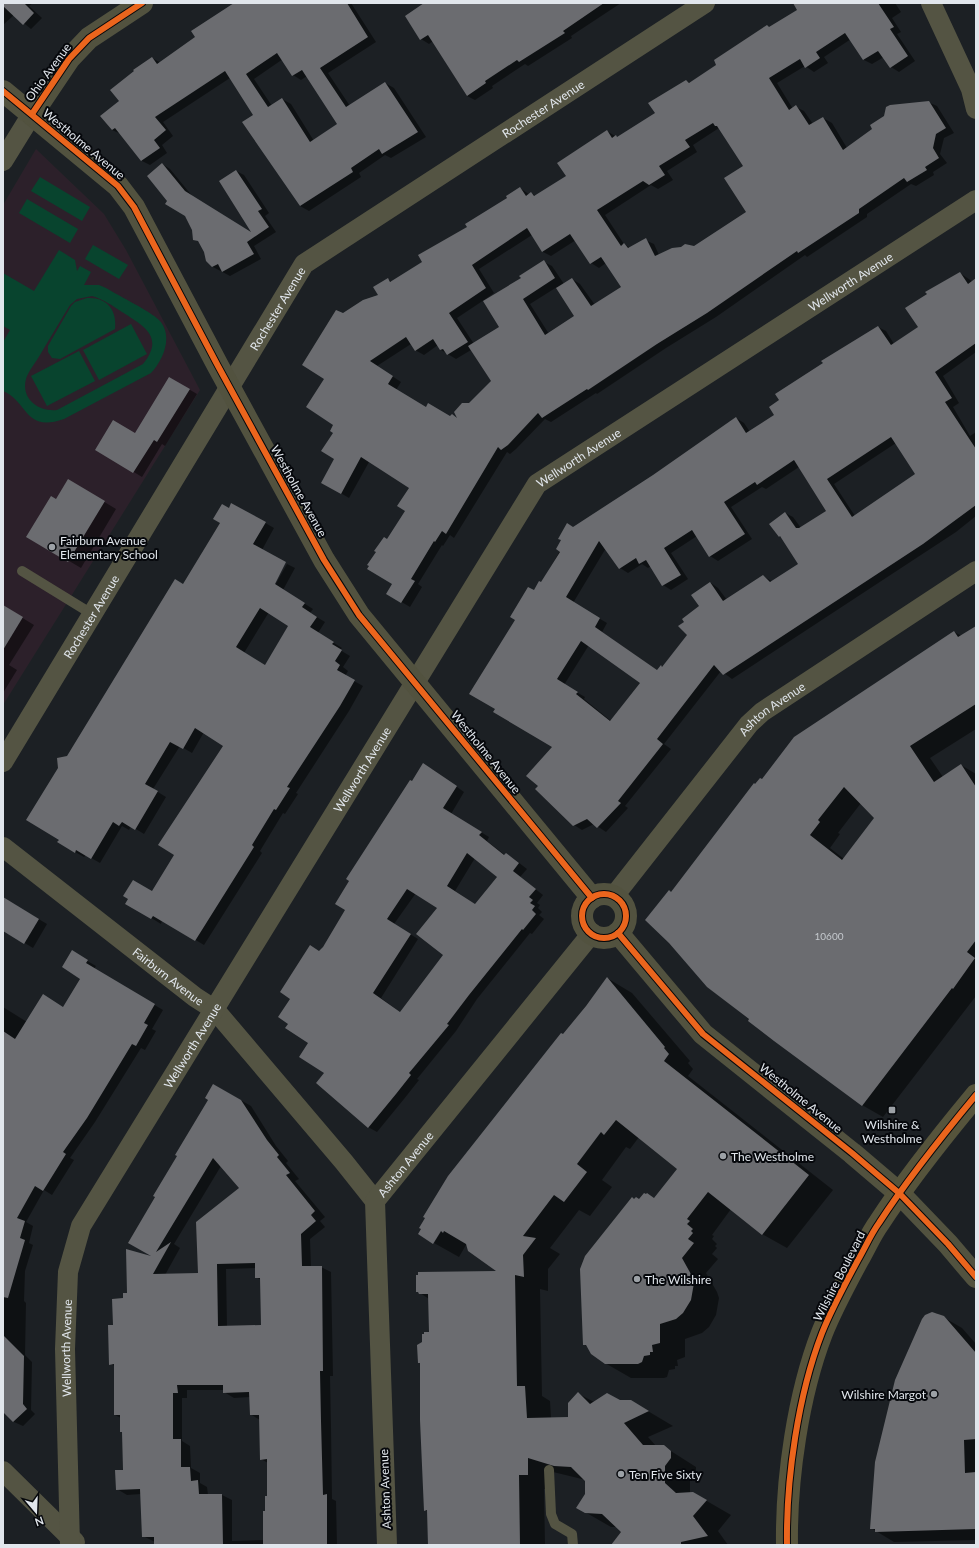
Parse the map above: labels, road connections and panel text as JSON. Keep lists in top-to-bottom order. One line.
{"streets":{"main road":["Wilshire Boulevard"],"street":["Ohio Avenue","Rochester Avenue","Westholme Avenue","Wellworth Avenue","Ashton Avenue","Fairburn Avenue"]},"crossings":[["Ohio Avenue","Westholme Avenue"],["Rochester Avenue","Westholme Avenue"],["Westholme Avenue","Wellworth Avenue"],["Westholme Avenue","Ashton Avenue"],["Westholme Avenue","Wilshire Boulevard"],["Wellworth Avenue","Fairburn Avenue"],["Ashton Avenue","Fairburn Avenue"]],"places":{"other":["Fairburn Avenue Elementary School","The Westholme","The Wilshire","Wilshire Margot","Ten Five Sixty"],"transit":["Wilshire & Westholme"]},"house_numbers":["10600"],"north":"bottom"}
